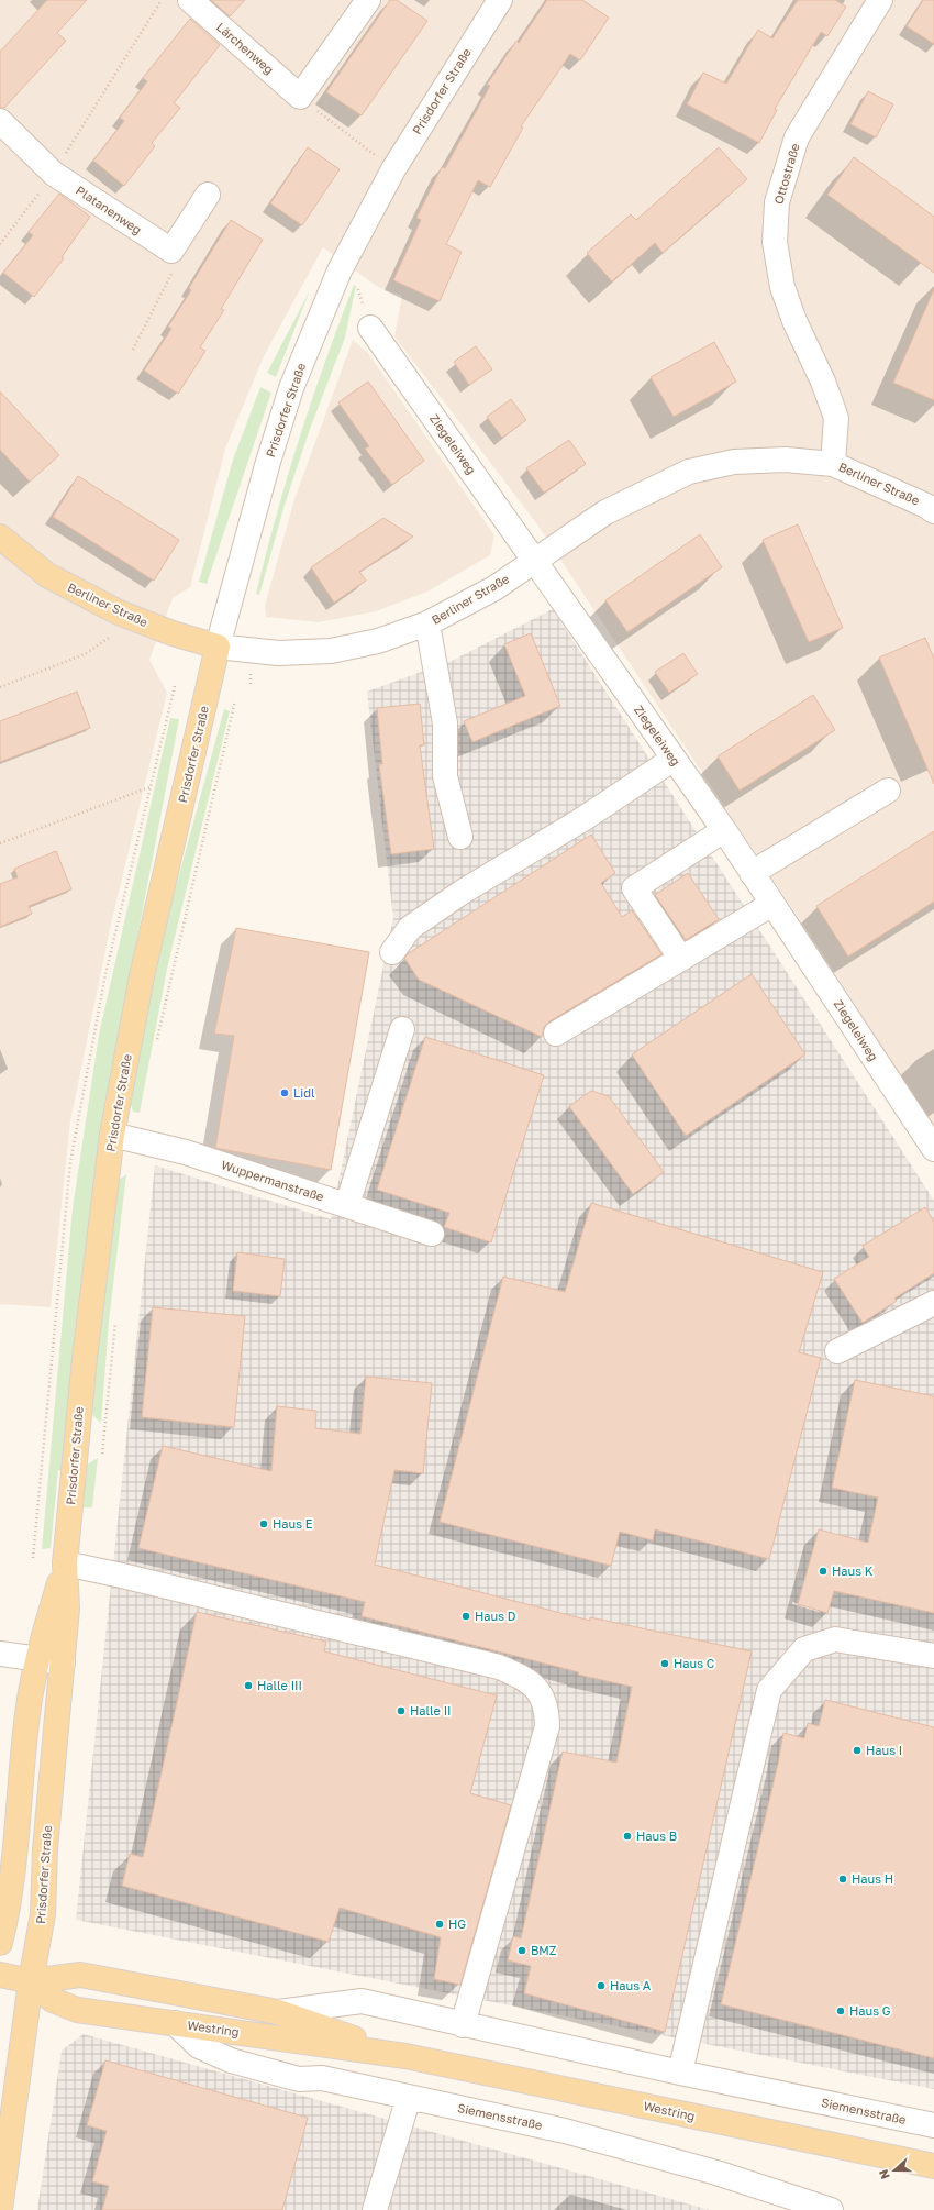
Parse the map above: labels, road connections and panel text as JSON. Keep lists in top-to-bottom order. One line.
{"streets":{"main road":["Prisdorfer Straße","Berliner Straße","Westring"],"street":["Lärchenweg","Ottostraße","Platanenweg","Ziegeleiweg","Wuppermanstraße","Siemensstraße"]},"crossings":[["Prisdorfer Straße","Berliner Straße"],["Prisdorfer Straße","Wuppermanstraße"],["Prisdorfer Straße","Westring"],["Ottostraße","Berliner Straße"],["Ziegeleiweg","Berliner Straße"],["Westring","Siemensstraße"]],"places":["Lidl","Haus E","Haus K","Haus D","Haus C","Halle III","Halle II","Haus I","Haus B","Haus H","HG","BMZ","Haus A","Haus G"],"north":"left"}
